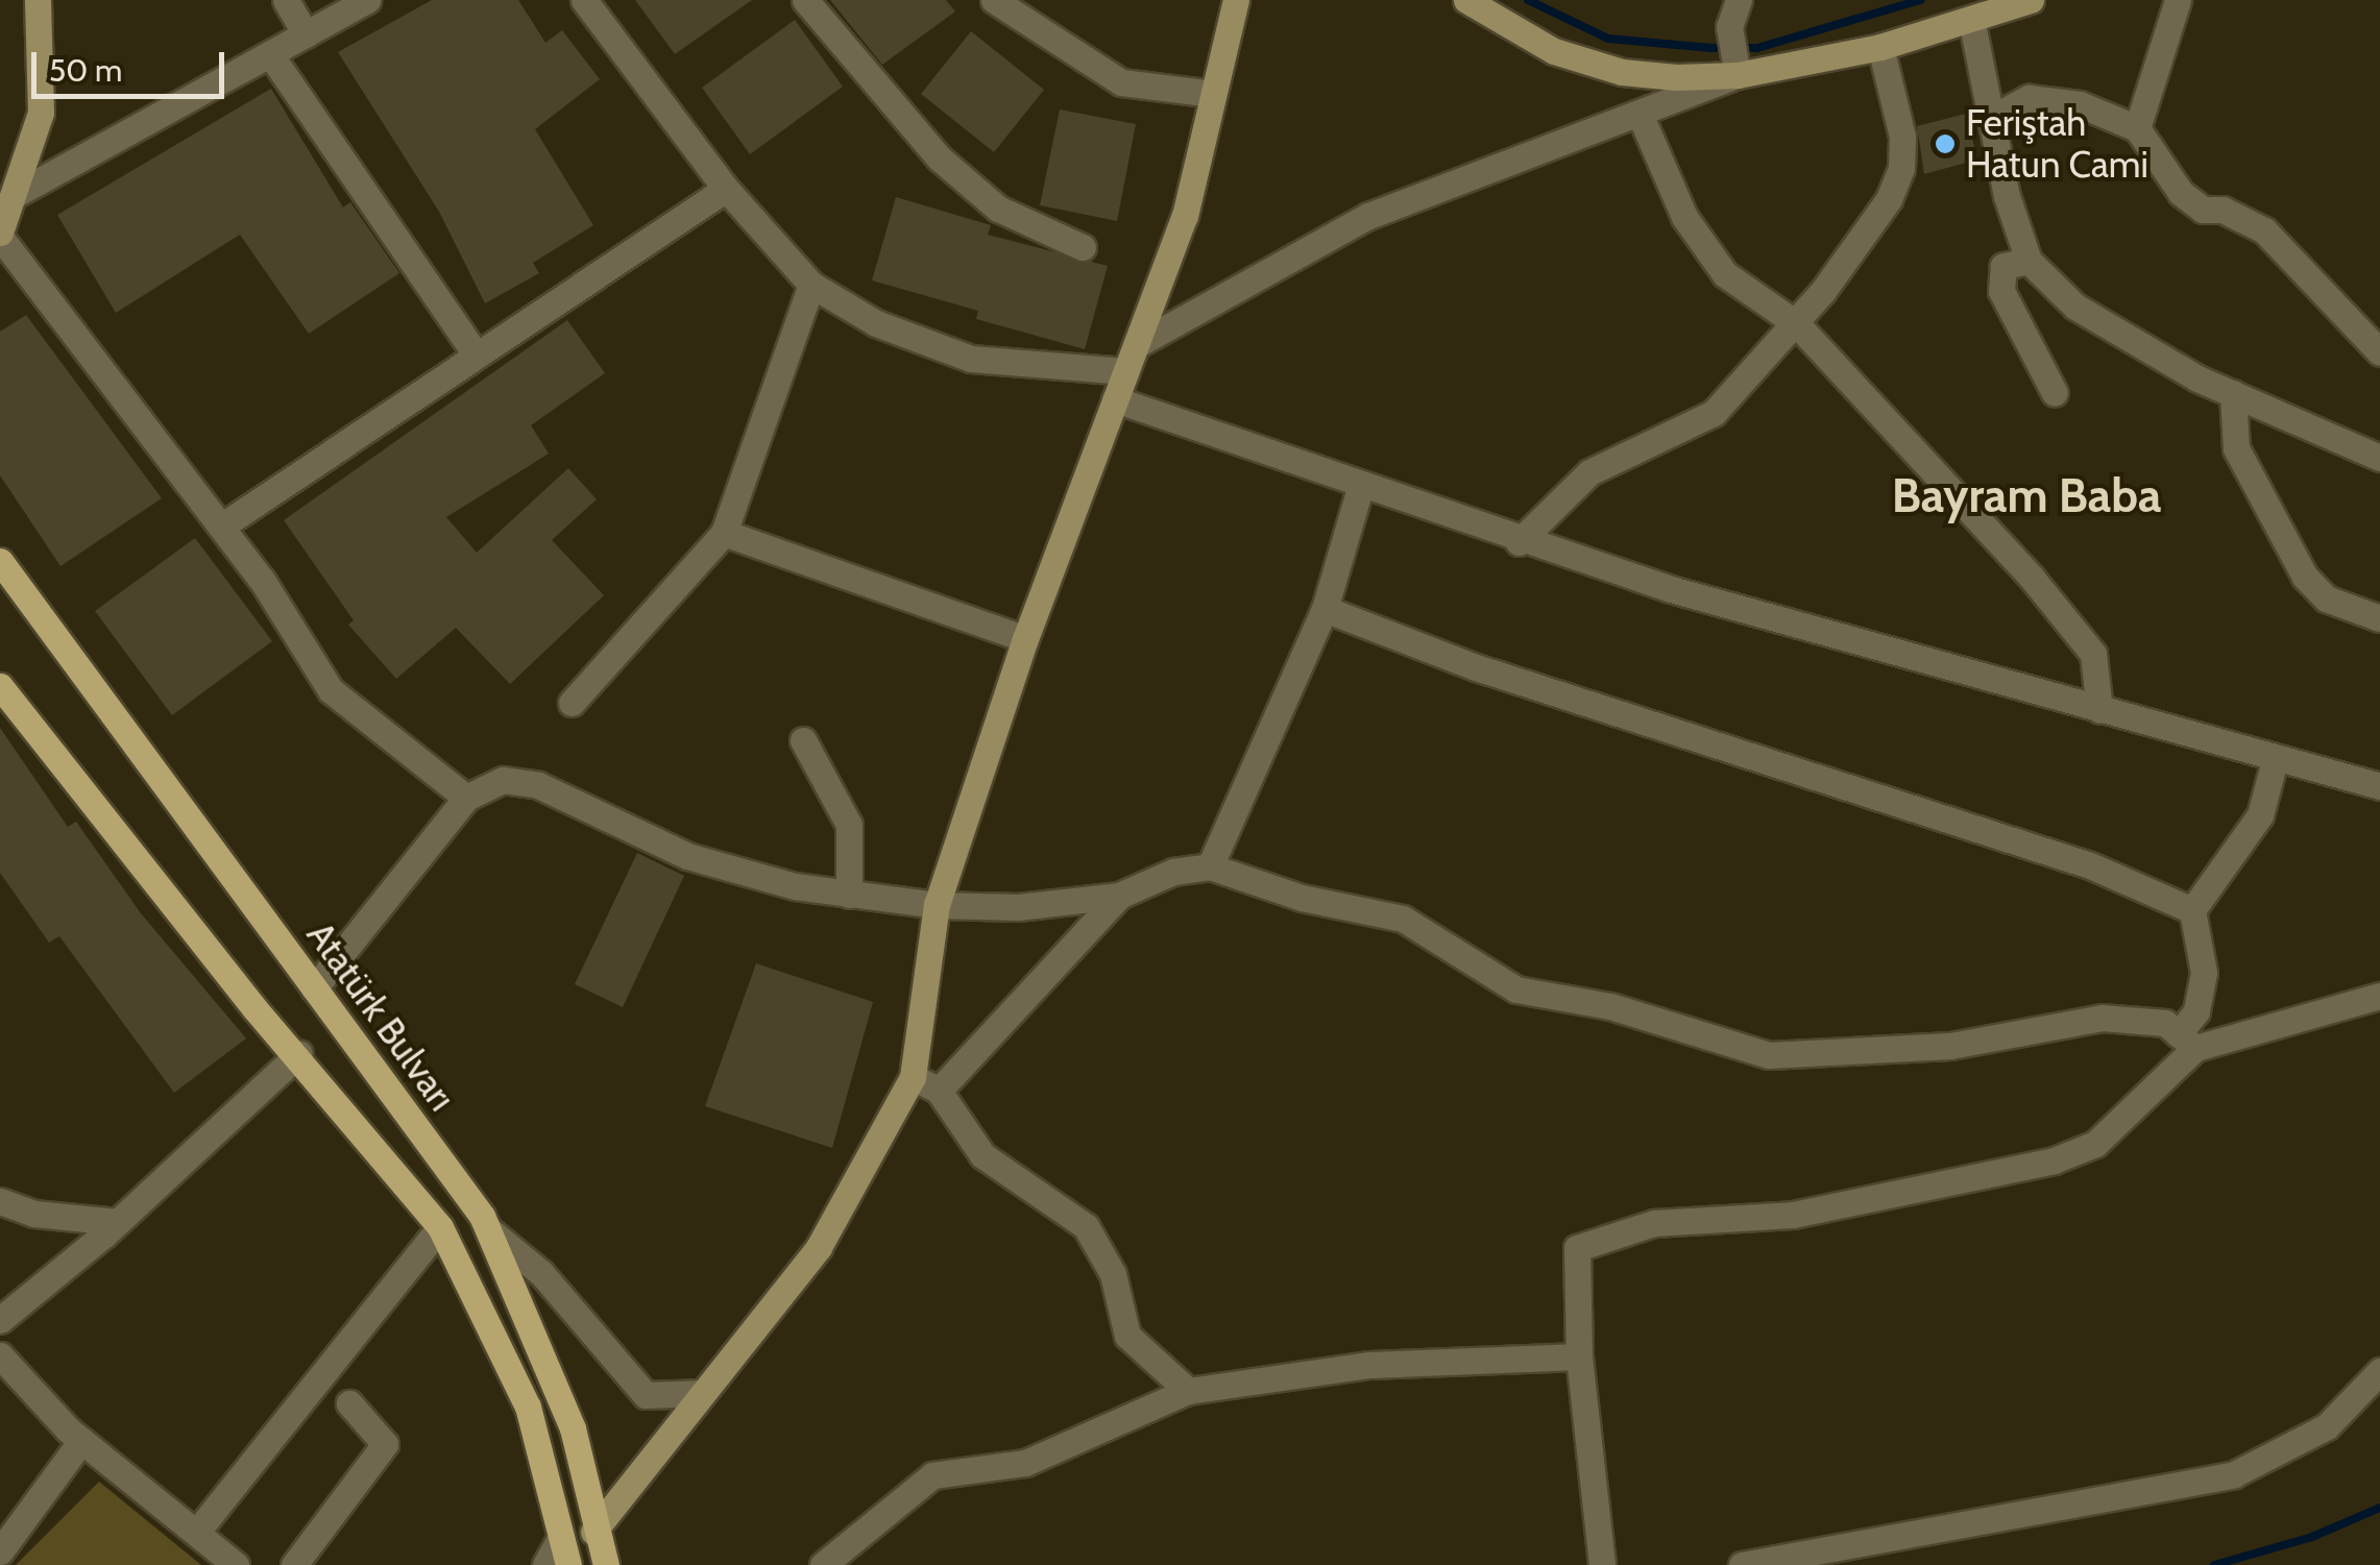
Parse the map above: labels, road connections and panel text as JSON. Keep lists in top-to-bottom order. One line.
{"streets":{"main road":["Atatürk Bulvarı"]},"districts":["Bayram Baba"],"places":["Feriştah Hatun Cami"],"scale_bar":"50 m"}
